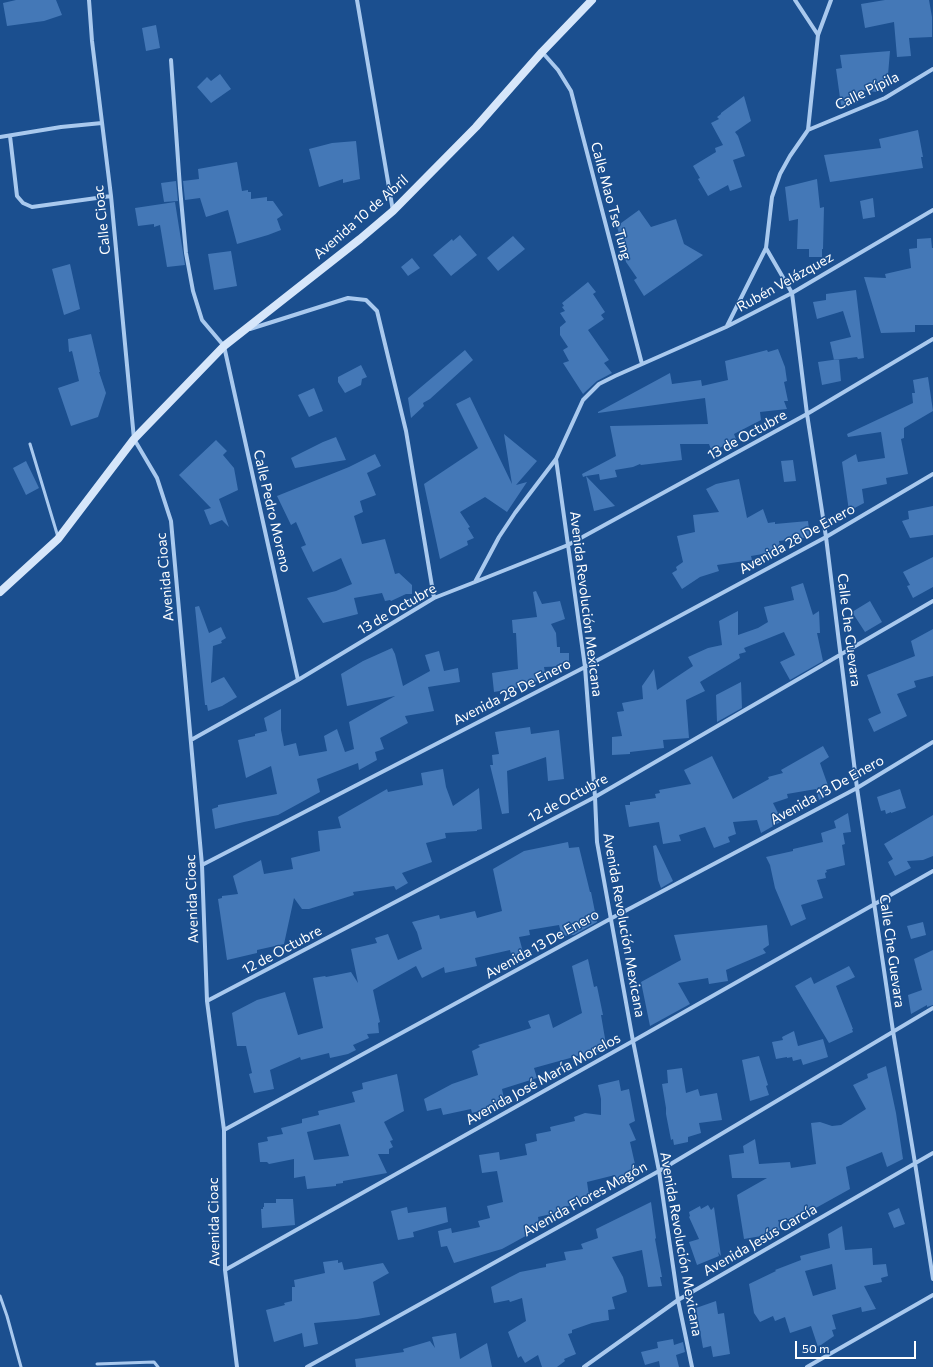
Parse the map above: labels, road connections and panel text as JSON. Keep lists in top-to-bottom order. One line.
{"streets":{"street":["Calle Pípila","Calle Mao Tse Tung","Avenida 10 de Abril","Calle Cioac","Rubén Velázquez","13 de Octubre","Calle Pedro Moreno","Avenida 28 De Enero","Avenida Cioac","Avenida Revolución Mexicana","Calle Che Guevara","Avenida 13 De Enero","12 de Octubre","Avenida José María Morelos","Avenida Flores Magón","Avenida Jesús García"]},"crossings":[["Calle Mao Tse Tung","Avenida 10 de Abril"],["Calle Mao Tse Tung","Rubén Velázquez"],["Avenida 10 de Abril","Calle Cioac"],["Avenida 10 de Abril","Calle Pedro Moreno"],["Avenida 10 de Abril","Avenida Cioac"],["Calle Cioac","Avenida Cioac"],["Rubén Velázquez","Calle Che Guevara"],["13 de Octubre","Calle Pedro Moreno"],["13 de Octubre","Avenida Cioac"],["13 de Octubre","Avenida Revolución Mexicana"],["13 de Octubre","Calle Che Guevara"],["Avenida 28 De Enero","Avenida Cioac"],["Avenida 28 De Enero","Avenida Revolución Mexicana"],["Avenida 28 De Enero","Calle Che Guevara"],["Avenida Cioac","Avenida 13 De Enero"],["Avenida Cioac","12 de Octubre"],["Avenida Cioac","Avenida José María Morelos"],["Avenida Revolución Mexicana","Avenida 13 De Enero"],["Avenida Revolución Mexicana","12 de Octubre"],["Avenida Revolución Mexicana","Avenida José María Morelos"],["Avenida Revolución Mexicana","Avenida Flores Magón"],["Avenida Revolución Mexicana","Avenida Jesús García"],["Calle Che Guevara","Avenida 13 De Enero"],["Calle Che Guevara","12 de Octubre"],["Calle Che Guevara","Avenida José María Morelos"],["Calle Che Guevara","Avenida Flores Magón"],["Calle Che Guevara","Avenida Jesús García"]],"scale_bar":"50 m"}
